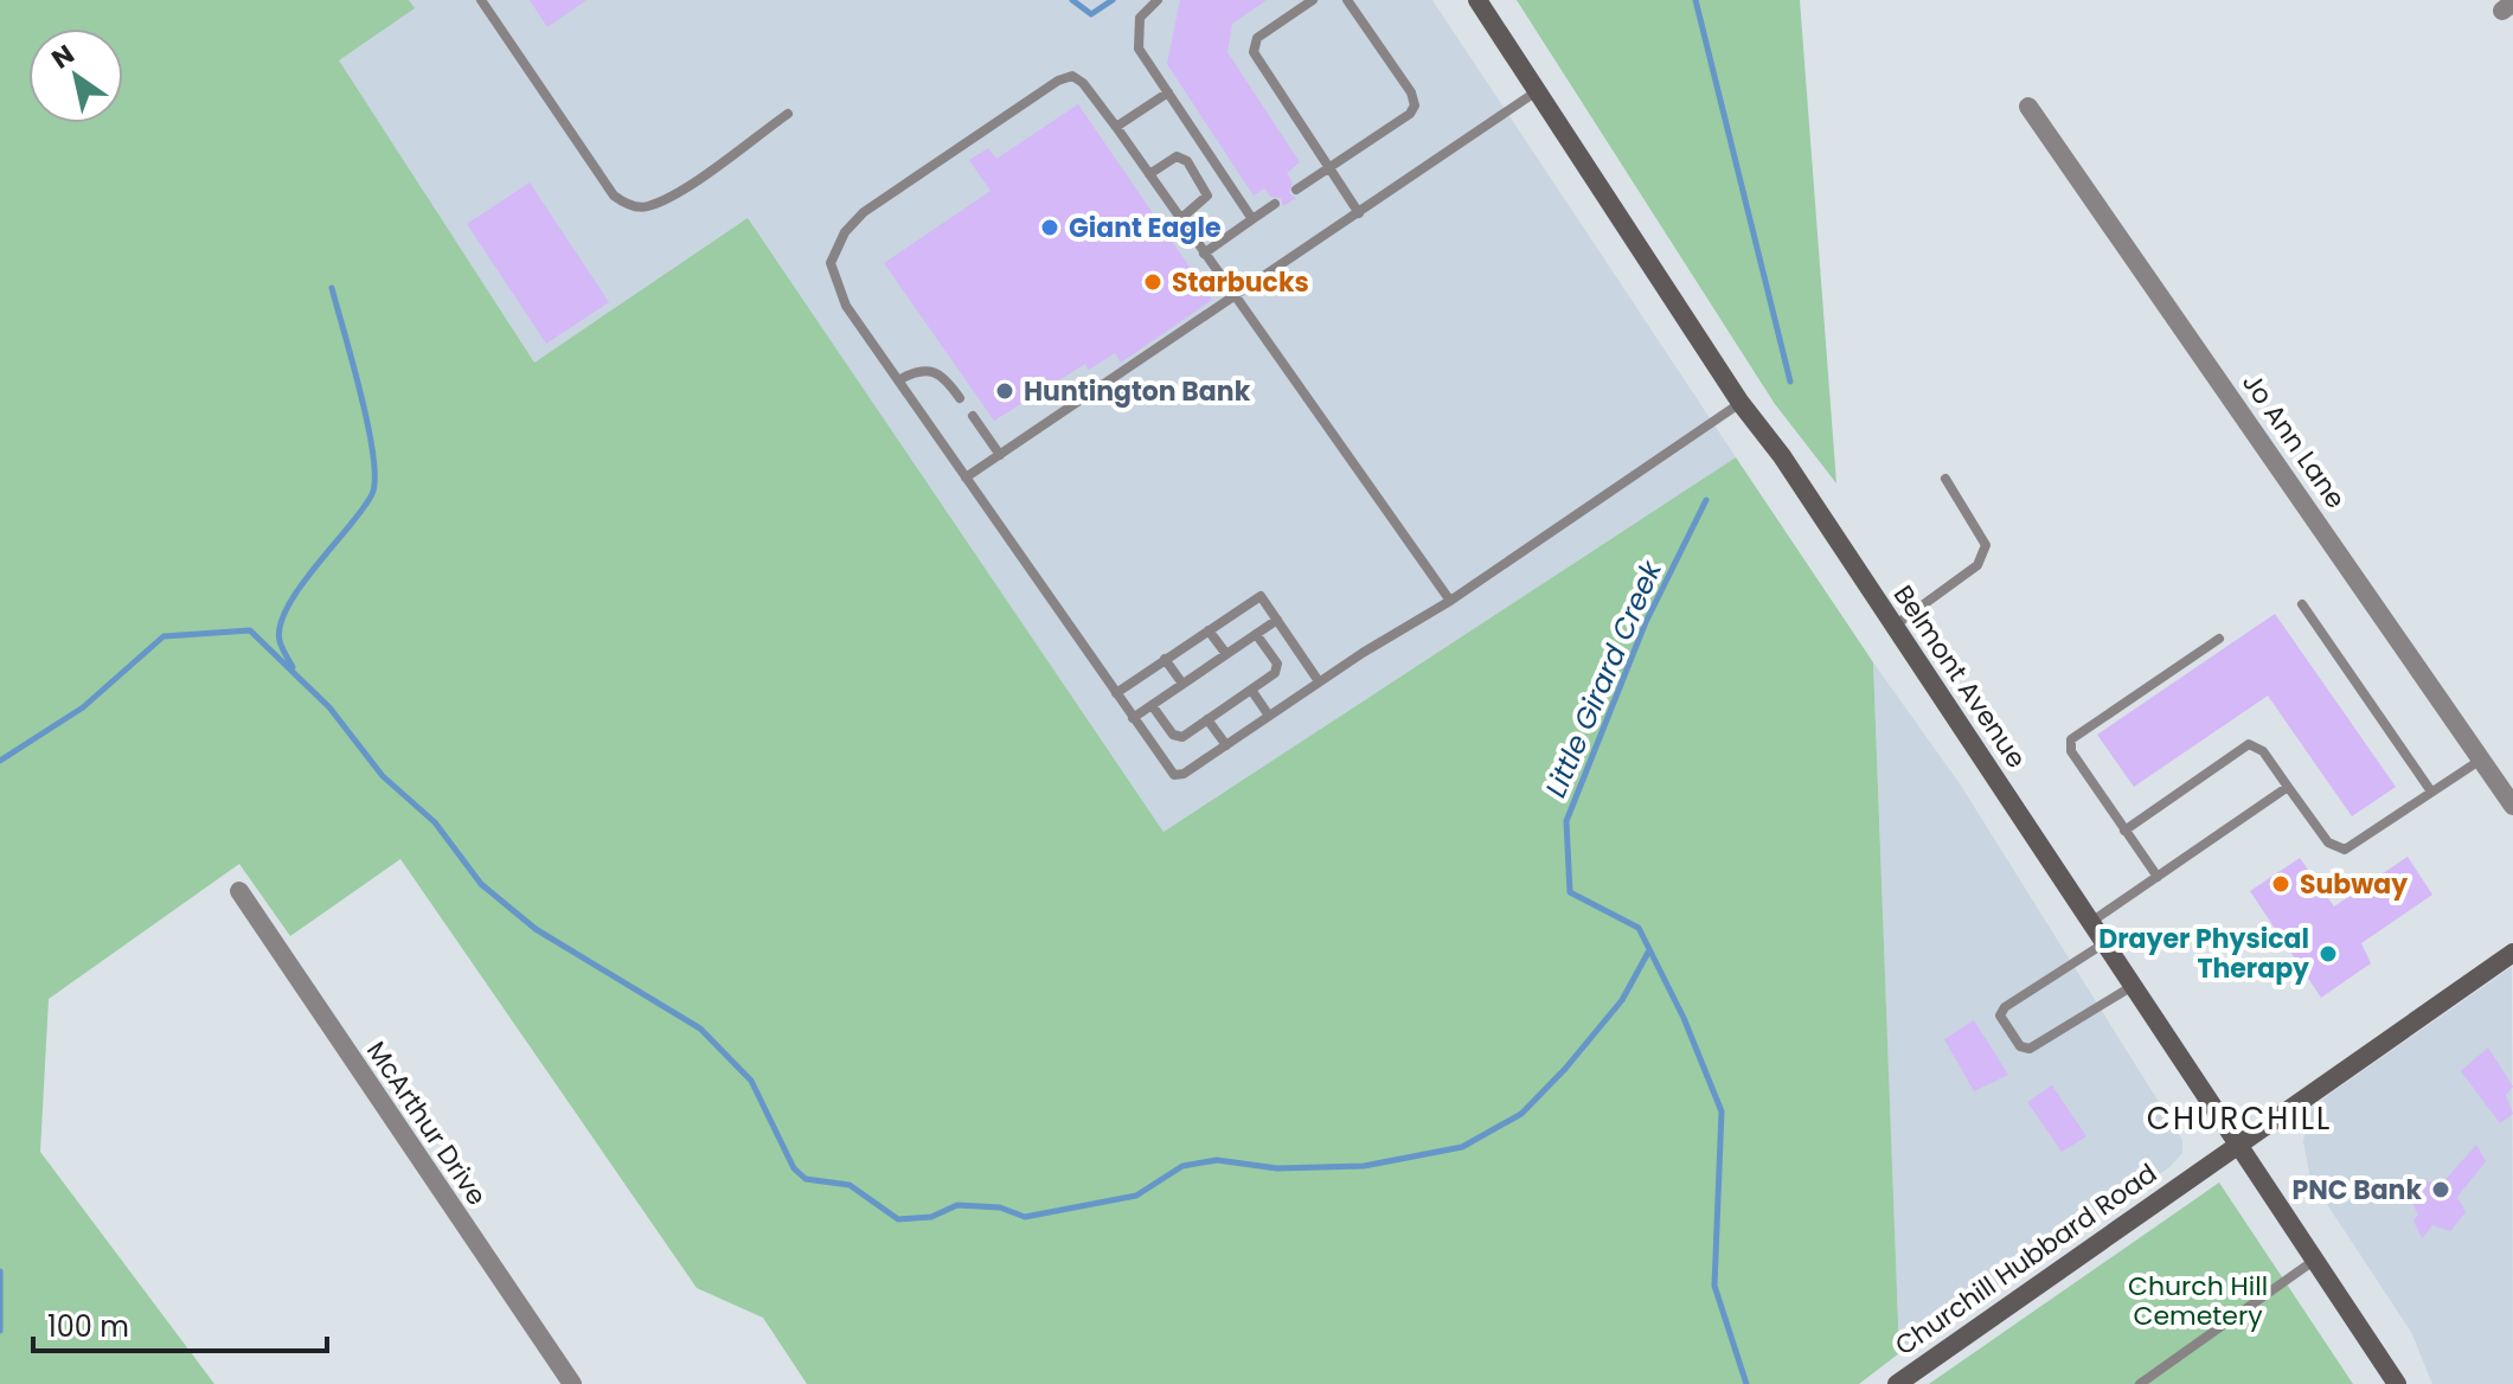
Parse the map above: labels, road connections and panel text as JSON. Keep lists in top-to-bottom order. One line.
{"streets":{"main road":["Belmont Avenue","Churchill Hubbard Road"],"street":["Jo Ann Lane","McArthur Drive"]},"crossings":[["Belmont Avenue","Churchill Hubbard Road"]],"districts":["CHURCHILL"],"water":["Little Girard Creek"],"parks":["Church Hill Cemetery"],"places":["Giant Eagle","Starbucks","Huntington Bank","Subway","Drayer Physical Therapy","PNC Bank"],"scale_bar":"100 m","north":"top left"}
